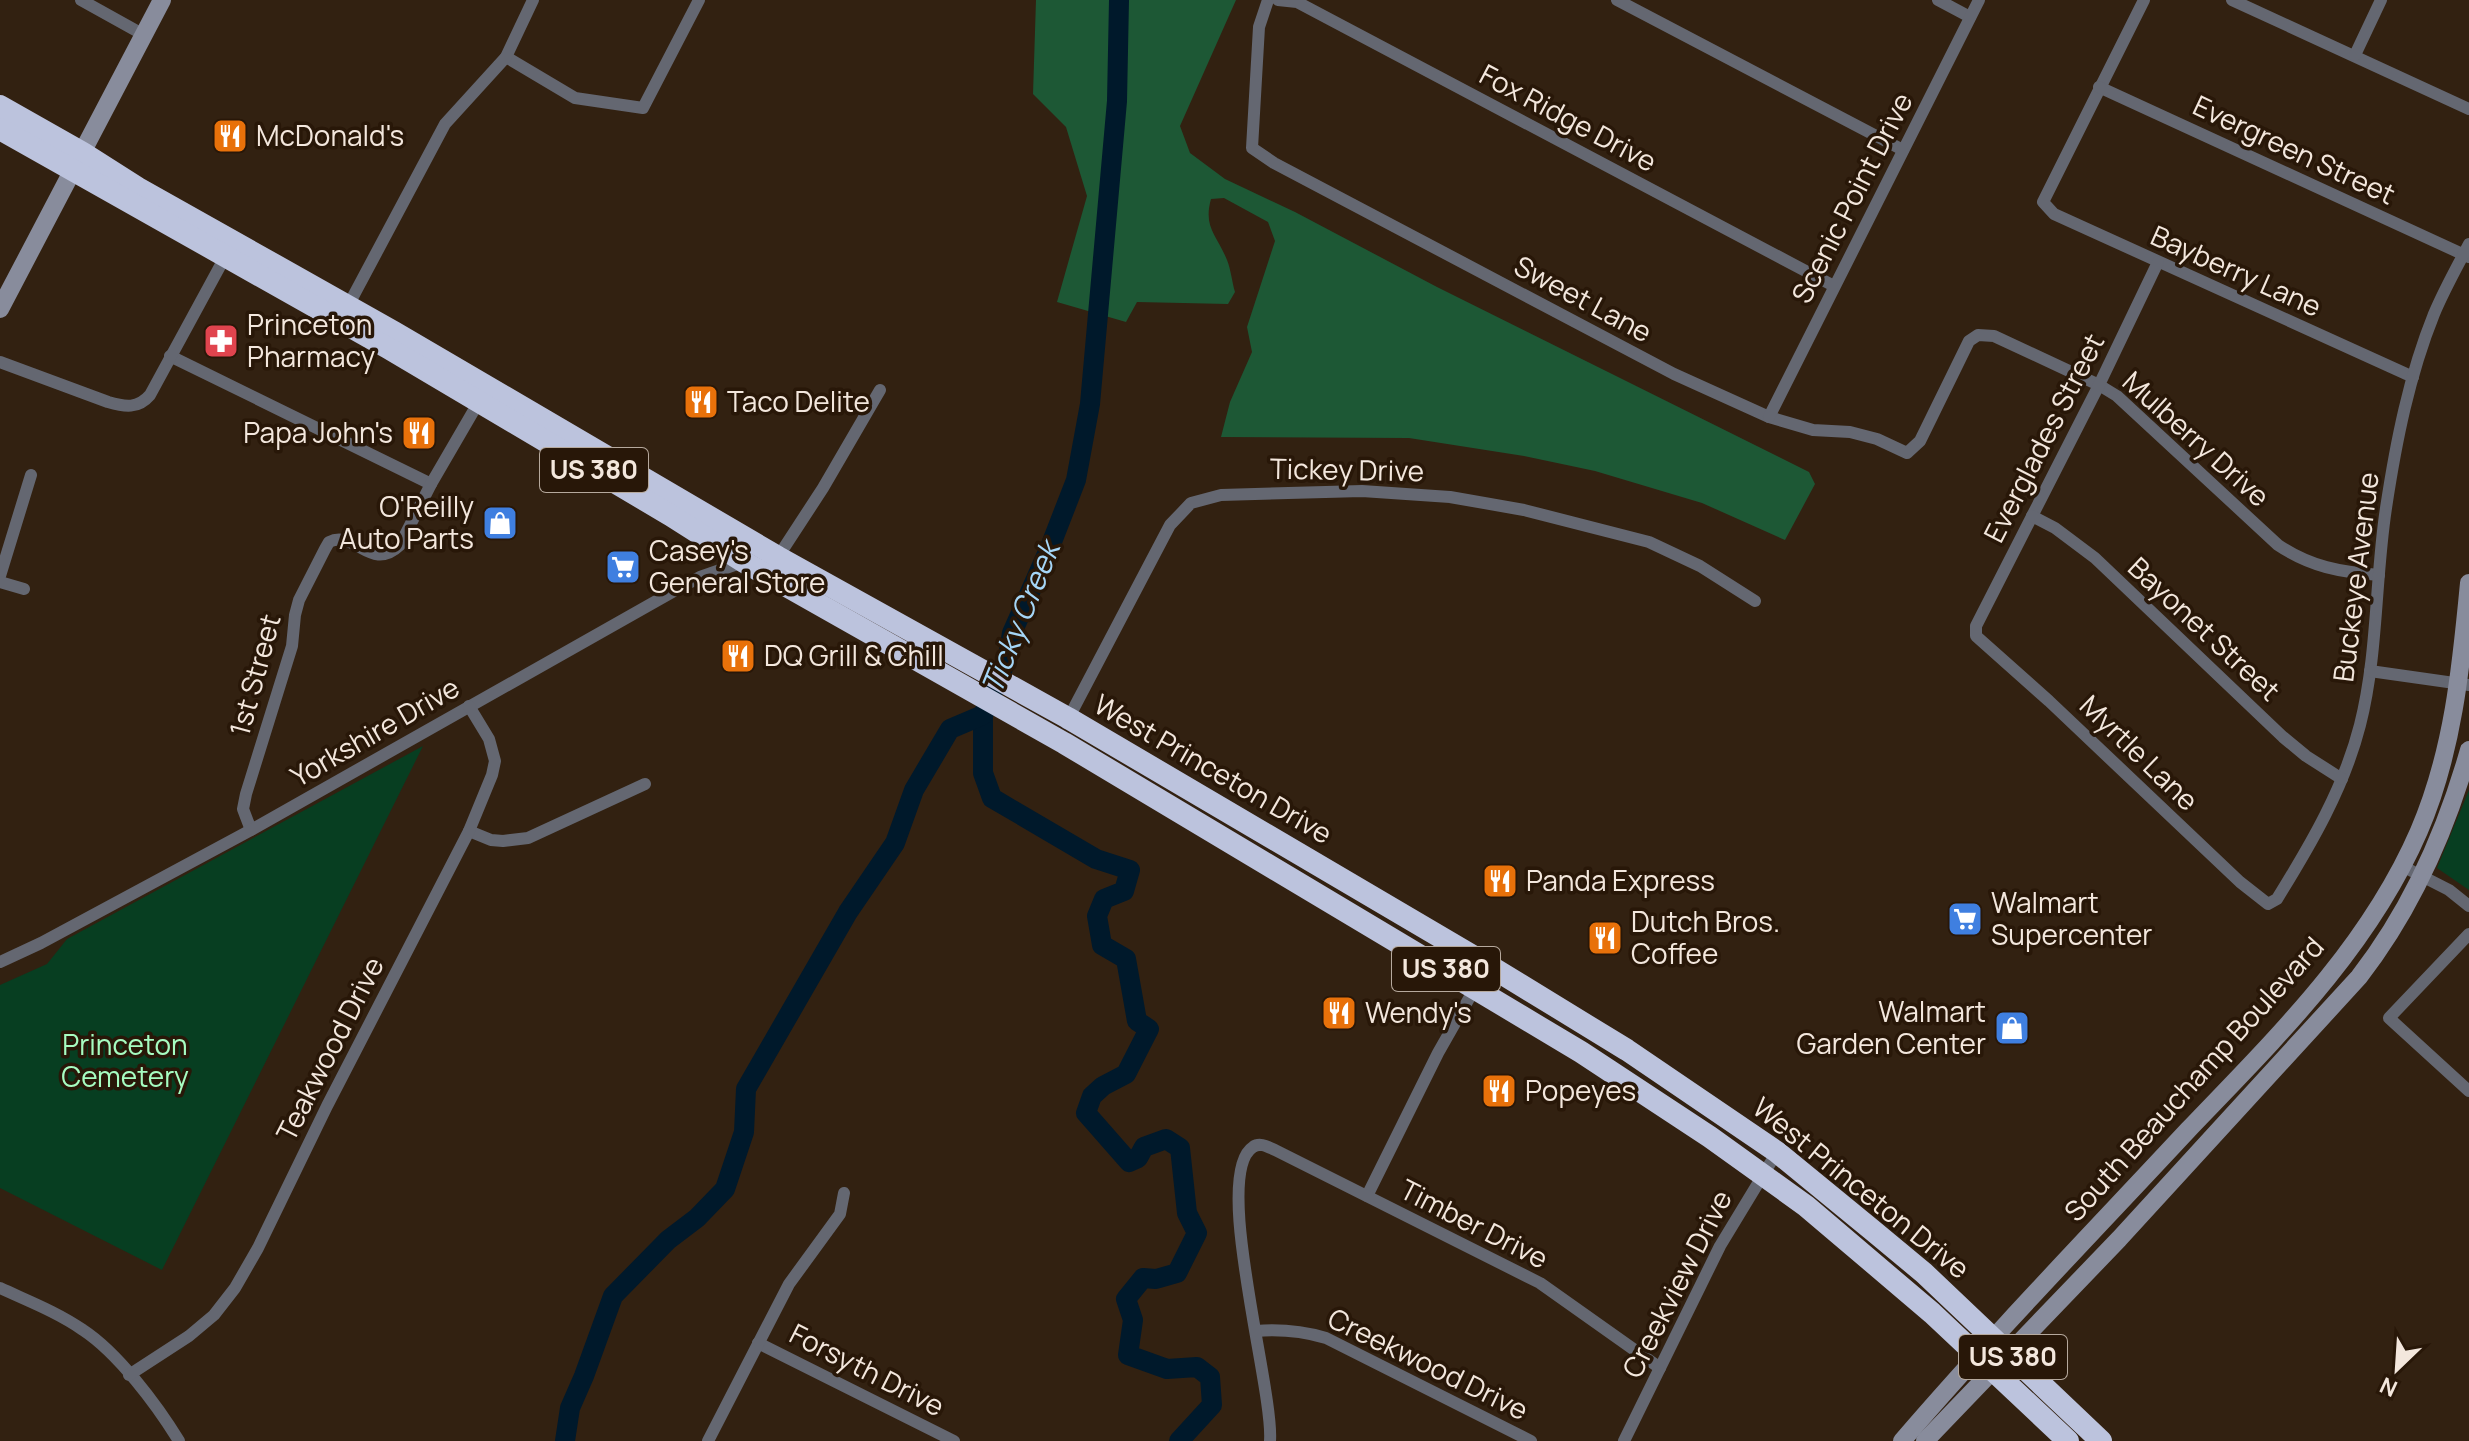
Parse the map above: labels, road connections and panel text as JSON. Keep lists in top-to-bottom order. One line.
{"streets":{"highway":["US 380","West Princeton Drive"],"street":["Fox Ridge Drive","Evergreen Street","Scenic Point Drive","Bayberry Lane","Sweet Lane","Everglades Street","Mulberry Drive","Tickey Drive","Buckeye Avenue","Bayonet Street","1st Street","Yorkshire Drive","Myrtle Lane","Teakwood Drive","South Beauchamp Boulevard","Timber Drive","Creekview Drive","Creekwood Drive","Forsyth Drive"]},"crossings":[["Fox Ridge Drive","Scenic Point Drive"],["Evergreen Street","Bayberry Lane"],["Evergreen Street","Buckeye Avenue"],["Scenic Point Drive","Sweet Lane"],["Bayberry Lane","Everglades Street"],["Bayberry Lane","Buckeye Avenue"],["Sweet Lane","Mulberry Drive"],["Everglades Street","Mulberry Drive"],["Everglades Street","Bayonet Street"],["Everglades Street","Myrtle Lane"],["Mulberry Drive","Buckeye Avenue"],["US 380","West Princeton Drive"],["Tickey Drive","West Princeton Drive"],["Buckeye Avenue","Bayonet Street"],["Buckeye Avenue","Myrtle Lane"],["1st Street","Yorkshire Drive"],["Yorkshire Drive","West Princeton Drive"],["Yorkshire Drive","Teakwood Drive"],["West Princeton Drive","South Beauchamp Boulevard"],["West Princeton Drive","Creekview Drive"],["Timber Drive","Creekview Drive"],["Timber Drive","Creekwood Drive"]],"water":["Ticky Creek"],"parks":["Princeton Cemetery"],"places":{"restaurant":["McDonald's","Taco Delite","Papa John's","DQ Grill & Chill","Panda Express","Dutch Bros. Coffee","Wendy's","Popeyes"],"pharmacy":["Princeton Pharmacy"],"shop":["O'Reilly Auto Parts","Walmart Garden Center"],"supermarket":["Casey's General Store","Walmart Supercenter"]},"north":"bottom left"}
